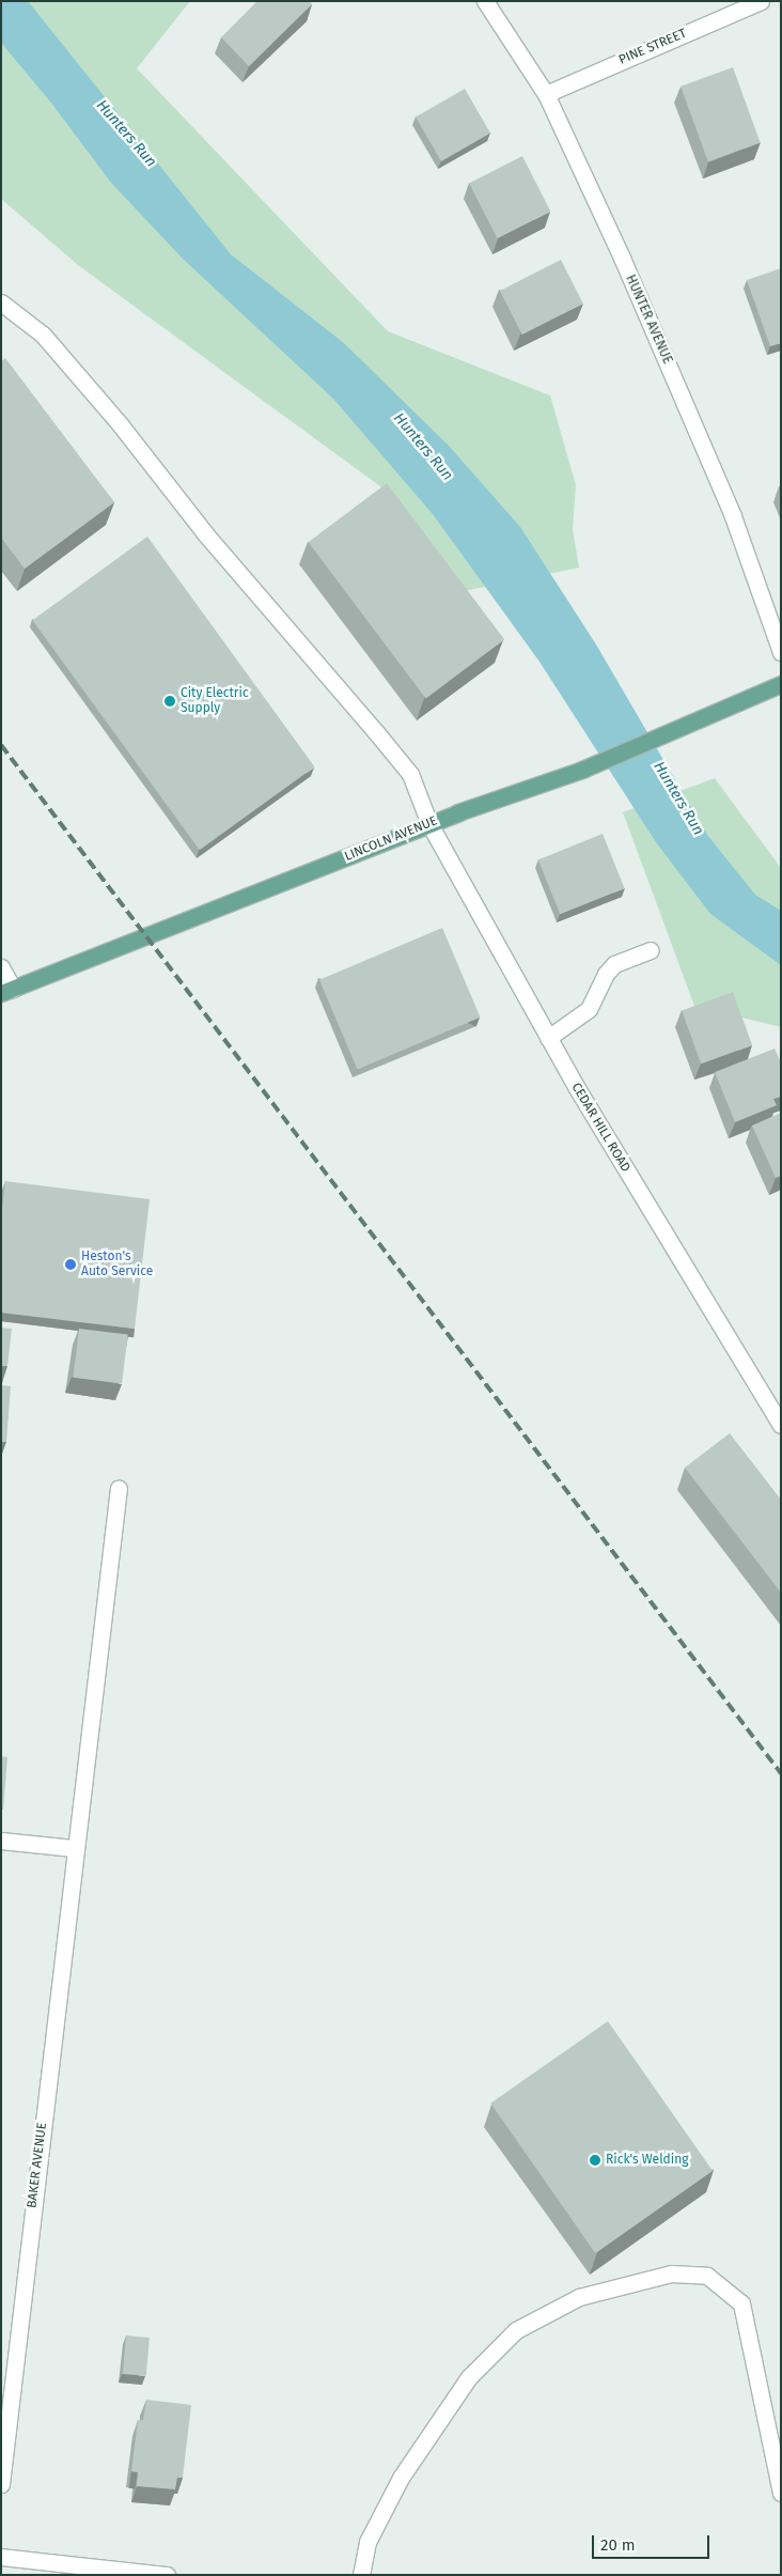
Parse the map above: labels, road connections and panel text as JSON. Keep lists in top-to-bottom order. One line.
{"streets":{"main road":["LINCOLN AVENUE"],"street":["PINE STREET","HUNTER AVENUE","CEDAR HILL ROAD","BAKER AVENUE"]},"crossings":[["PINE STREET","HUNTER AVENUE"],["LINCOLN AVENUE","CEDAR HILL ROAD"]],"water":["Hunters Run"],"places":["City Electric Supply","Heston's Auto Service","Rick's Welding"],"scale_bar":"20 m"}
